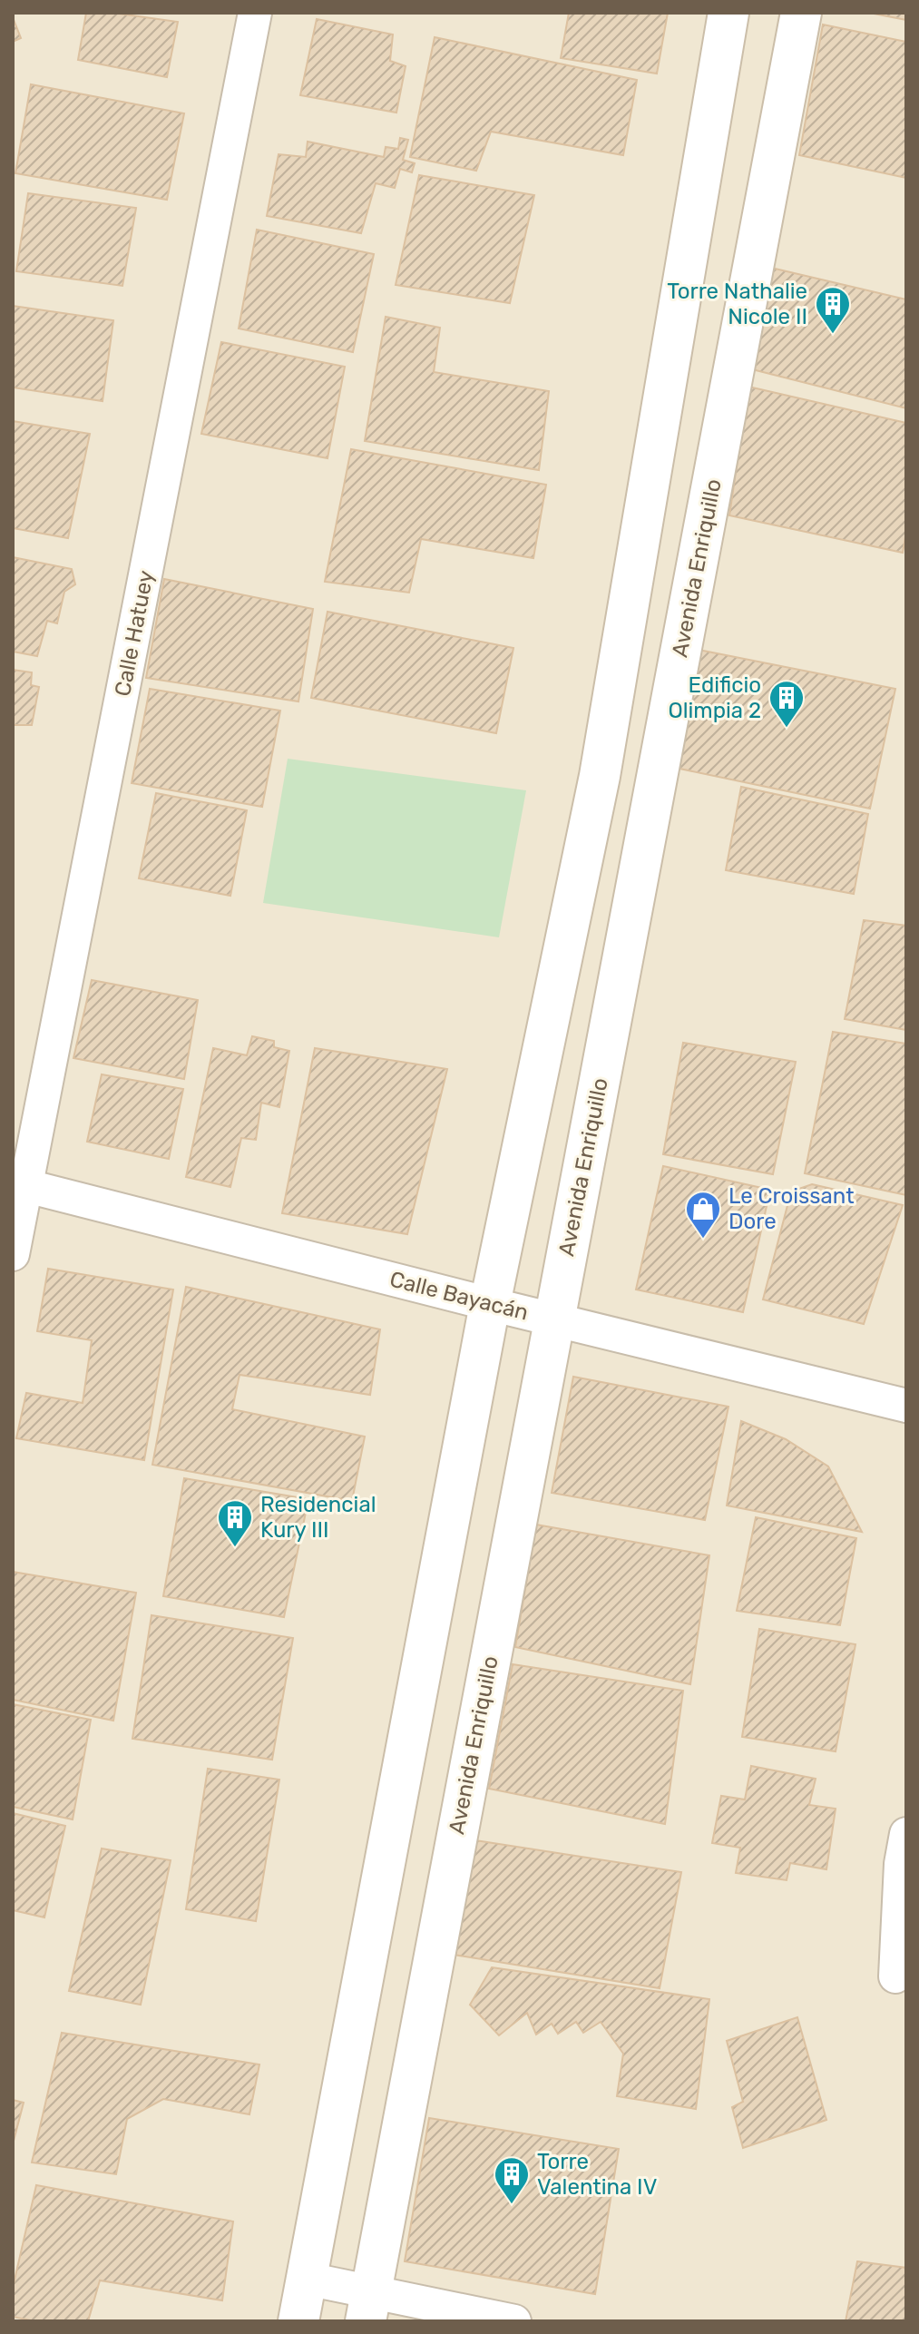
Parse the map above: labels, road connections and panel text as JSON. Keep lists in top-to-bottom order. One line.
{"streets":{"main road":["Avenida Enriquillo"],"street":["Calle Hatuey","Calle Bayacán"]},"crossings":[["Avenida Enriquillo","Calle Bayacán"],["Calle Hatuey","Calle Bayacán"]],"places":{"building":["Torre Nathalie Nicole II","Edificio Olimpia 2","Residencial Kury III","Torre Valentina IV"],"shop":["Le Croissant Dore"]}}
